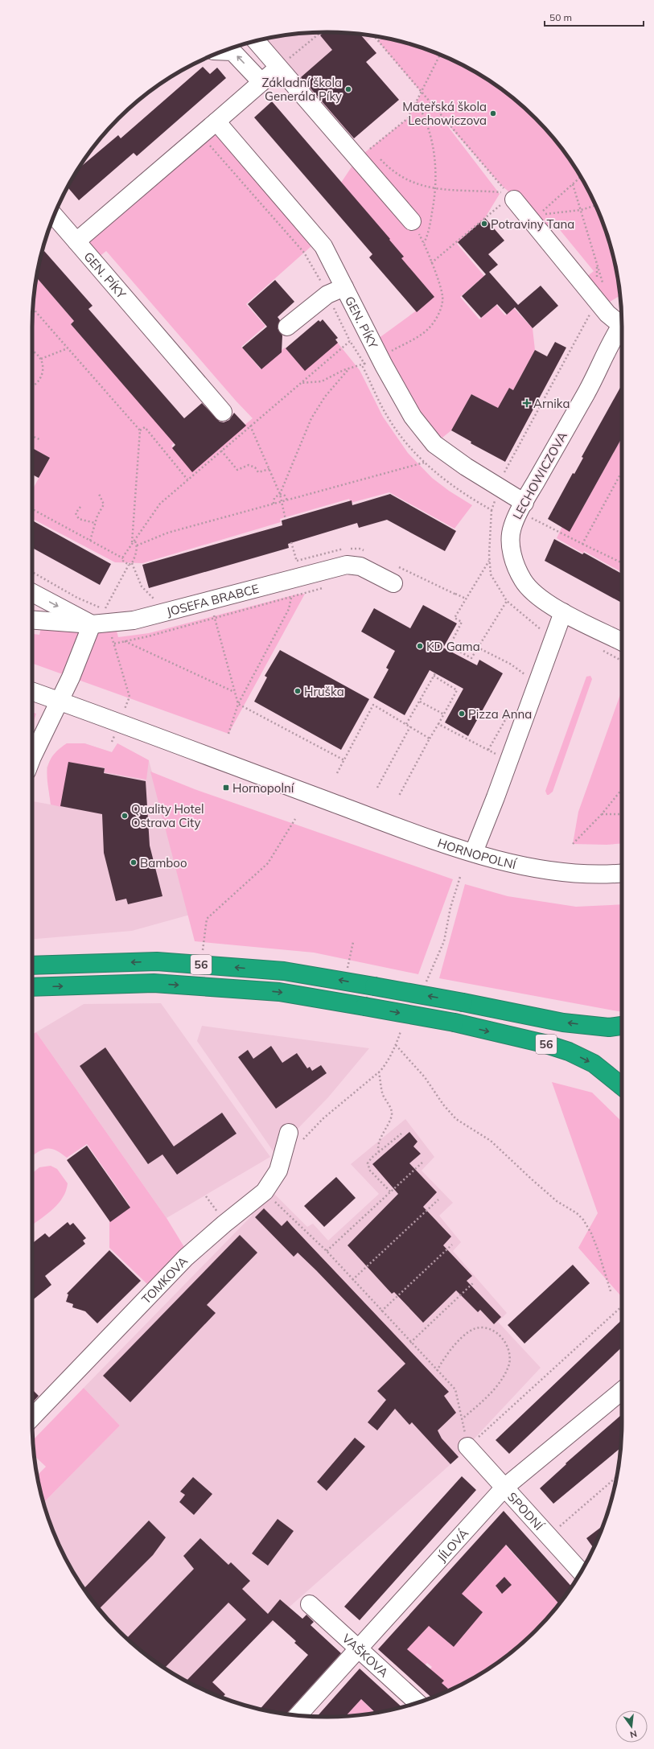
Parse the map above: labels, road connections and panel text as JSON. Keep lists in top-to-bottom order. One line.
{"streets":{"highway":["56"],"street":["GEN. PÍKY","LECHOWICZOVA","JOSEFA BRABCE","HORNOPOLNÍ","TOMKOVA","SPODNÍ","JÍLOVÁ","VAŠKOVA"]},"crossings":[["GEN. PÍKY","LECHOWICZOVA"],["SPODNÍ","JÍLOVÁ"],["JÍLOVÁ","VAŠKOVA"]],"places":{"other":["Základní škola Generála Píky","Mateřská škola Lechowiczova","Potraviny Tana","KD Gama","Hruška","Pizza Anna","Quality Hotel Ostrava City","Bamboo"],"health":["Arnika"],"transit":["Hornopolní"]},"scale_bar":"50 m","north":"bottom"}
